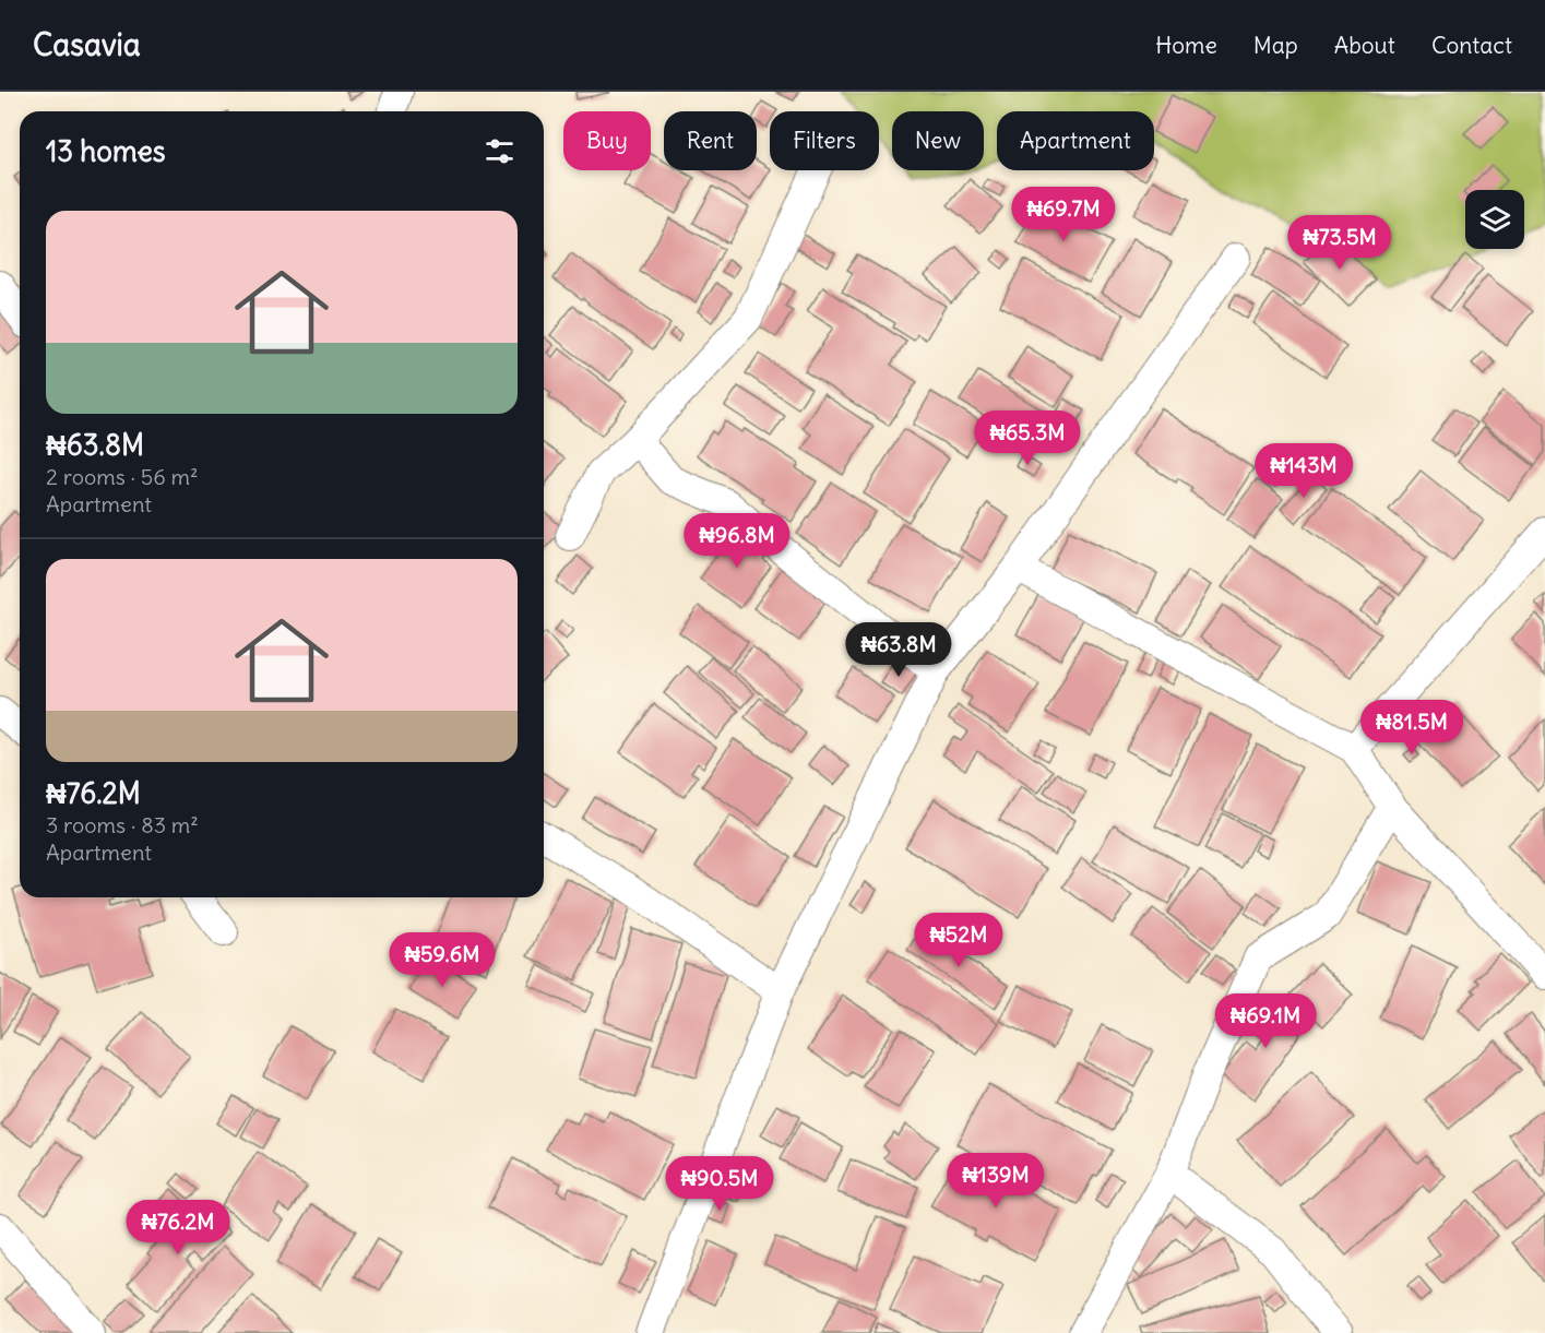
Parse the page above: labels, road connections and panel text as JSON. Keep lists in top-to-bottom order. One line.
{"page":{"header":"Casavia","nav":["Home","Map","About","Contact"],"chip":["Buy","Rent","Filters","New","Apartment"],"heading":"13 homes","price":["₦69.7M","₦73.5M","₦65.3M","₦143M","₦96.8M","₦63.8M","₦81.5M","₦52M","₦59.6M","₦69.1M","₦139M","₦90.5M","₦76.2M"],"list":[{"name":"₦63.8M","note":"2 rooms · 56 m² · Apartment"},{"name":"₦76.2M","note":"3 rooms · 83 m² · Apartment"}]}}
